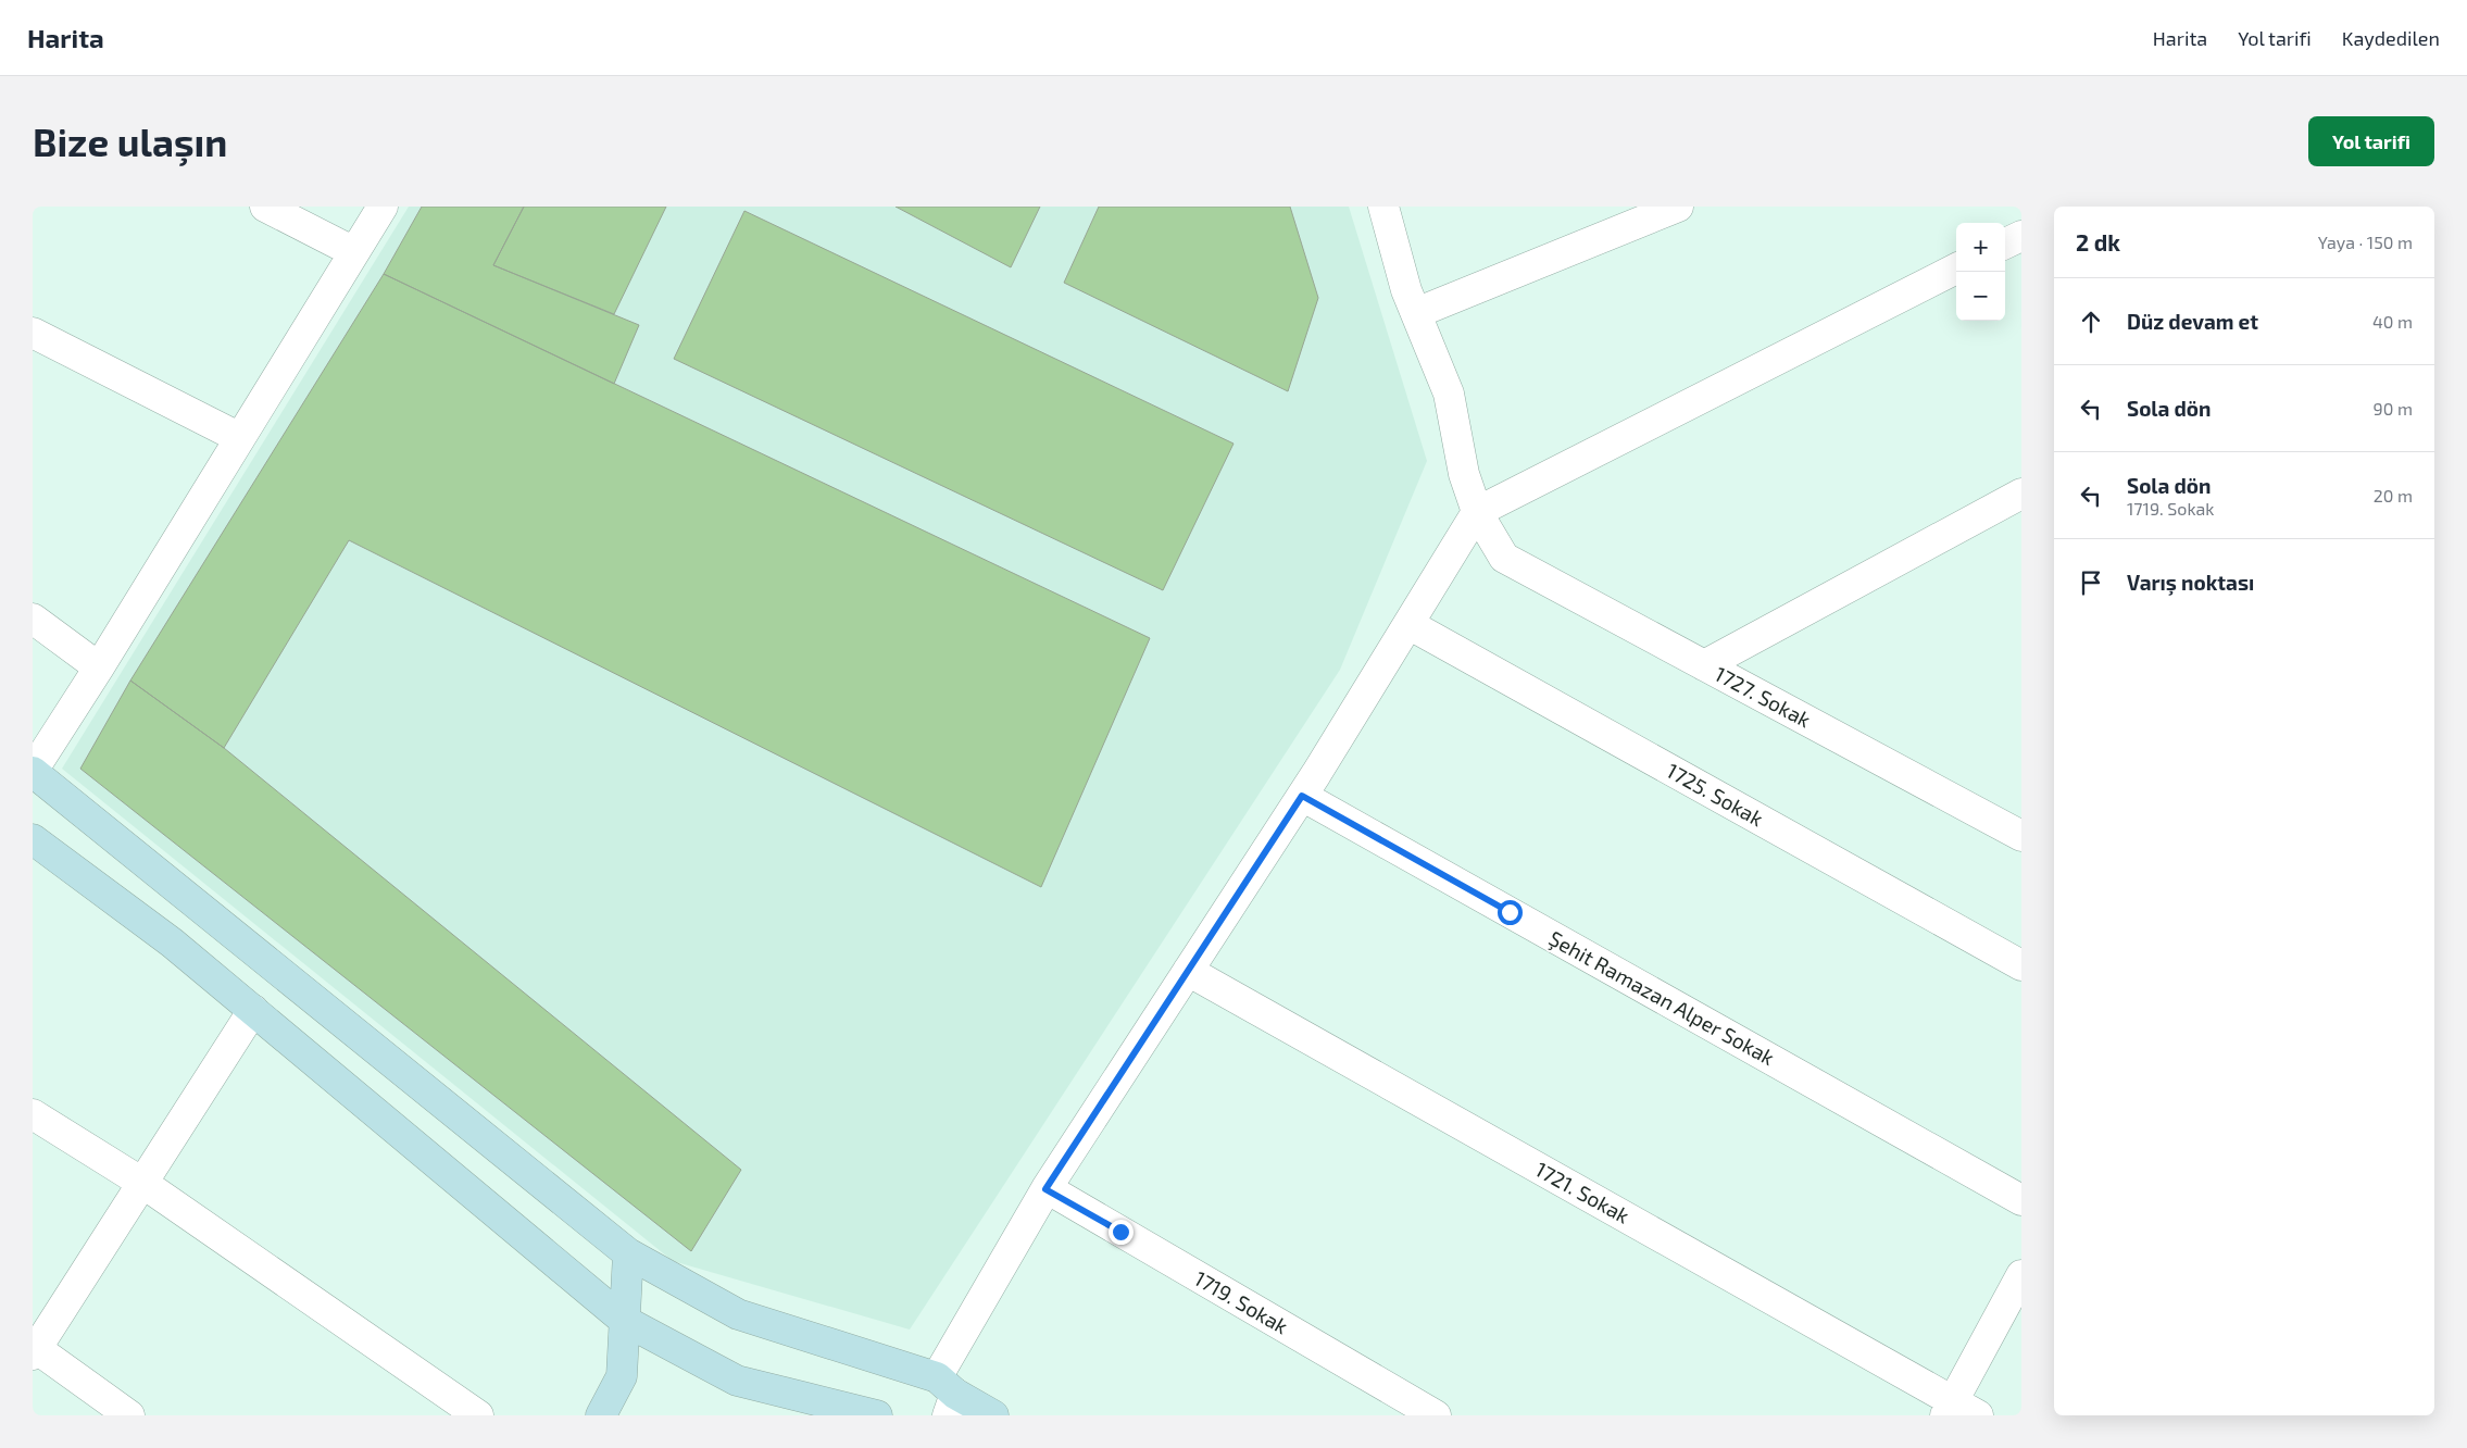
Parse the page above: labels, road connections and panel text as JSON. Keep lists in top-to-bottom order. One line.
{"streets":{"street":["1727. Sokak","1725. Sokak","Şehit Ramazan Alper Sokak","1721. Sokak","1719. Sokak"]},"page":{"header":"Harita","nav":["Harita","Yol tarifi","Kaydedilen"],"buttons":"Yol tarifi","title":"Bize ulaşın","heading":["2 dk","Yaya · 150 m"],"map_buttons":["+","−"],"list":[["Düz devam et","40 m"],["Sola dön","90 m"],["Sola dön","1719. Sokak","20 m"],"Varış noktası"]}}
